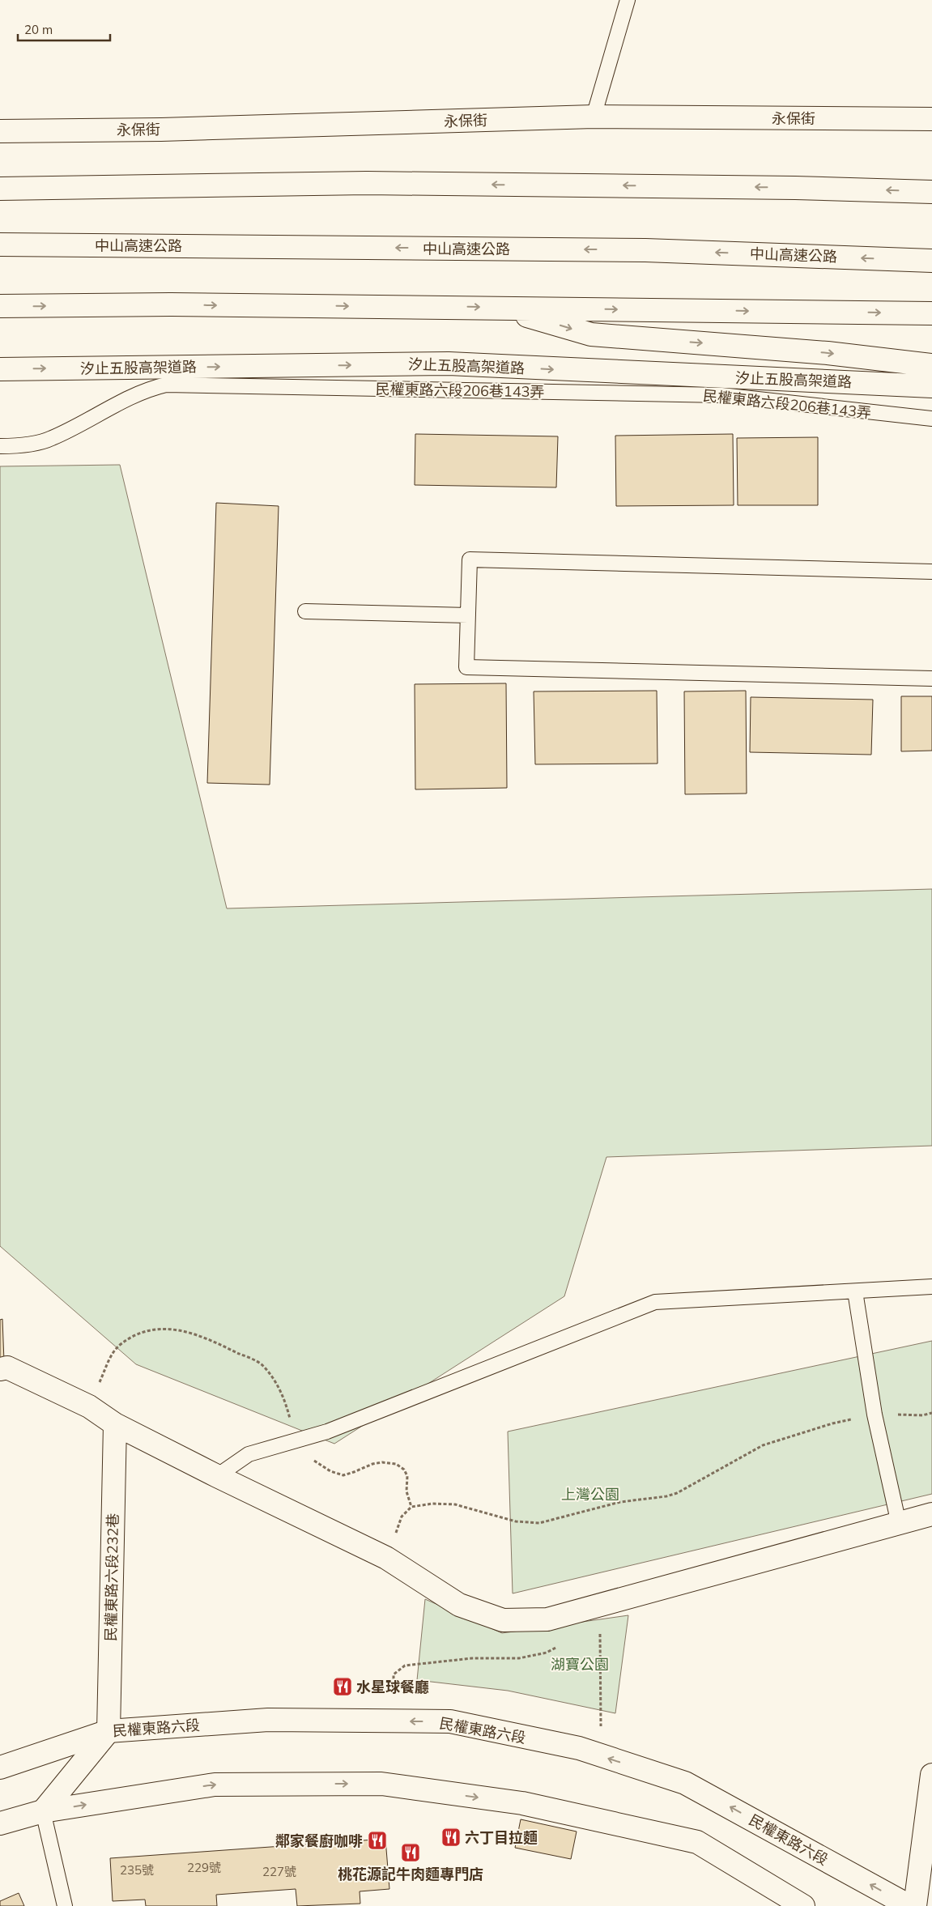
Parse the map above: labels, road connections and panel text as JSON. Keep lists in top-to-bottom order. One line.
{"streets":{"main road":["永保街","中山高速公路","汐止五股高架道路","民權東路六段232巷","民權東路六段"],"lane":["民權東路六段206巷143弄"]},"crossings":[["民權東路六段232巷","民權東路六段"]],"parks":["上灣公園","湖寶公園"],"places":{"restaurant":["水星球餐廳","六丁目拉麵","鄰家餐廚咖啡","桃花源記牛肉麵專門店"]},"house_numbers":["229號","235號","227號"],"scale_bar":"20 m"}
